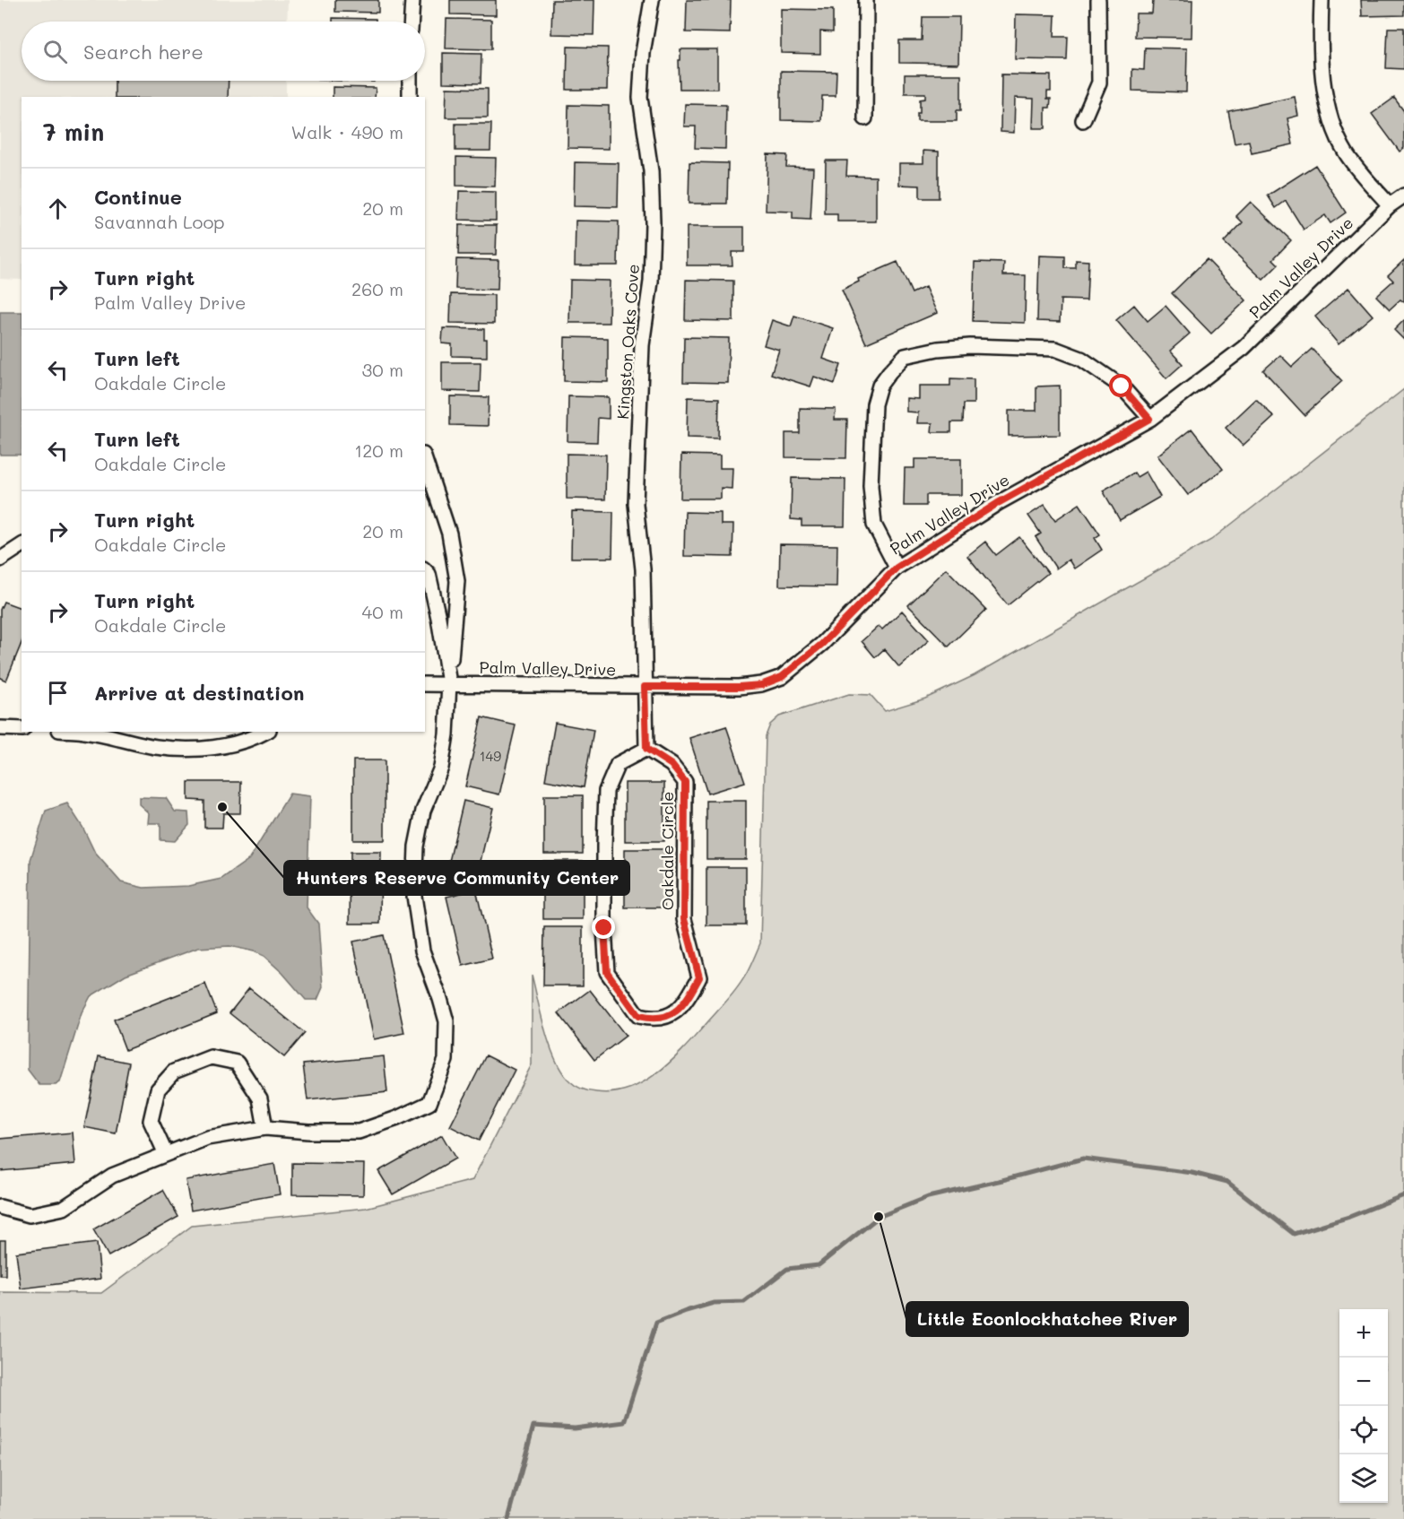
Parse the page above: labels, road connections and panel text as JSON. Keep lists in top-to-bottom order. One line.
{"streets":{"street":["Palm Valley Drive","Kingston Oaks Cove","Oakdale Circle"]},"crossings":[["Palm Valley Drive","Kingston Oaks Cove"]],"places":["Hunters Reserve Community Center","Little Econlockhatchee River"],"house_numbers":["149"],"page":{"search":"Search here","heading":["7 min","Walk · 490 m"],"list":[["Continue","Savannah Loop","20 m"],["Turn right","Palm Valley Drive","260 m"],["Turn left","Oakdale Circle","30 m"],["Turn left","Oakdale Circle","120 m"],["Turn right","Oakdale Circle","20 m"],["Turn right","Oakdale Circle","40 m"],"Arrive at destination"],"map_buttons":["+","−"]}}
